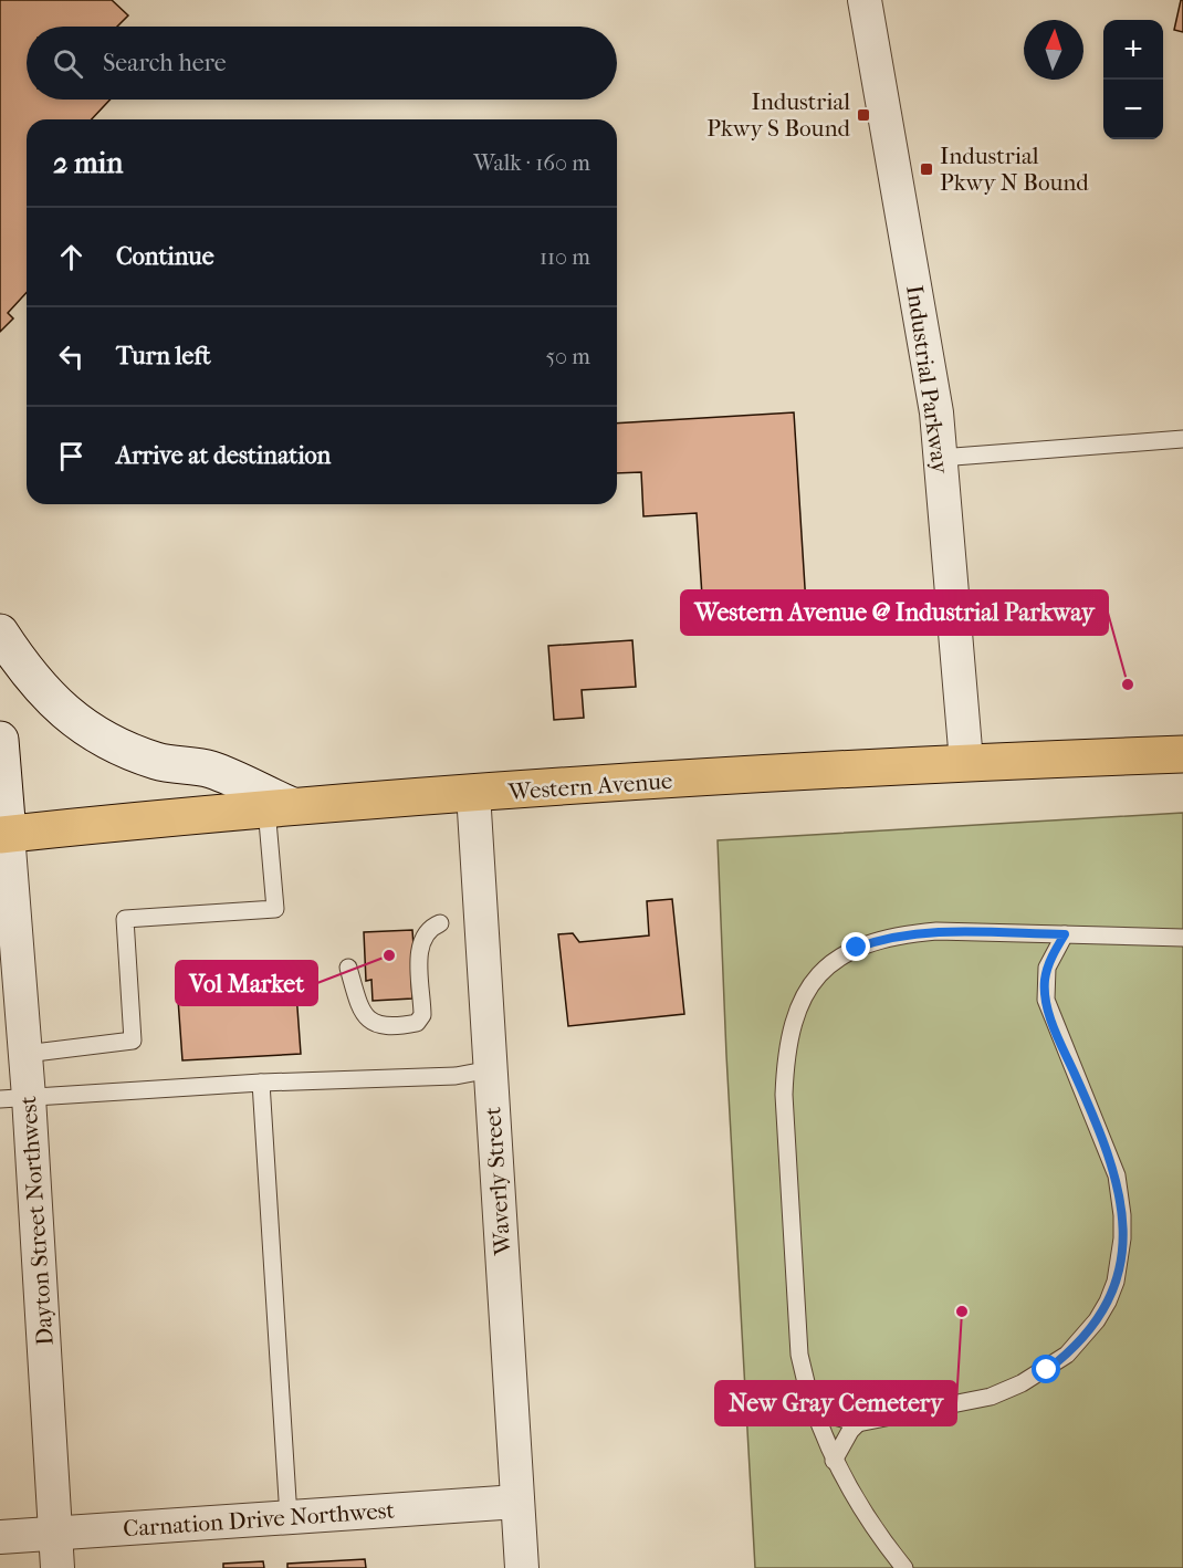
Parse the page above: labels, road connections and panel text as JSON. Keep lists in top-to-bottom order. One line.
{"streets":{"main road":["Western Avenue"],"street":["Industrial Parkway","Waverly Street","Dayton Street Northwest","Carnation Drive Northwest"]},"crossings":[["Industrial Parkway","Western Avenue"],["Western Avenue","Waverly Street"],["Western Avenue","Dayton Street Northwest"],["Waverly Street","Carnation Drive Northwest"],["Dayton Street Northwest","Carnation Drive Northwest"]],"places":{"transit":["Industrial Pkwy S Bound","Industrial Pkwy N Bound"],"other":["Western Avenue @ Industrial Parkway","Vol Market","New Gray Cemetery"]},"north":"top","page":{"map_buttons":["+","−"],"search":"Search here","heading":["2 min","Walk · 160 m"],"list":[["Continue","110 m"],["Turn left","50 m"],"Arrive at destination"]}}
